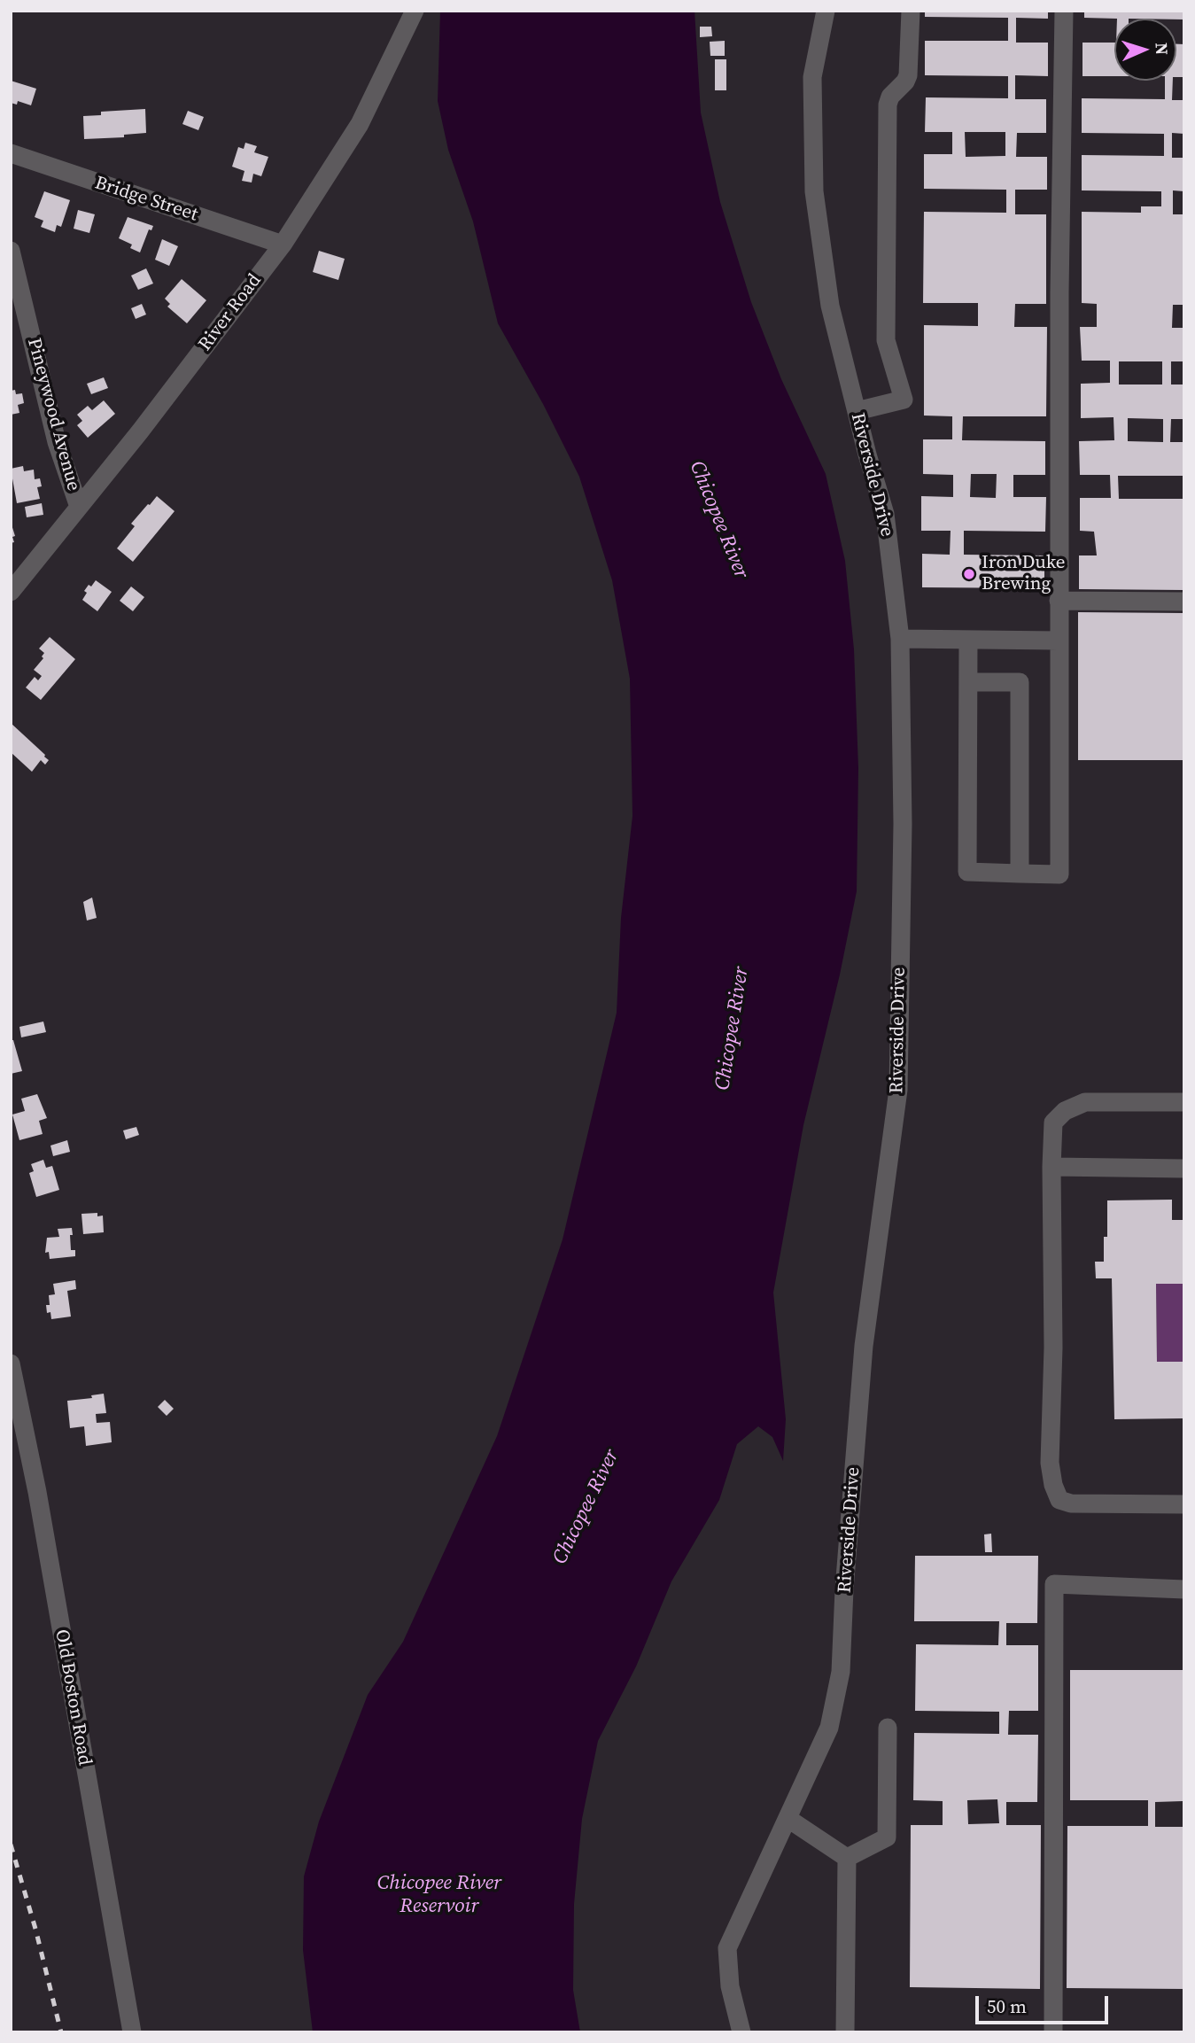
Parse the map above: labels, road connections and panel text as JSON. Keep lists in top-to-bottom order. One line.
{"streets":{"street":["Bridge Street","River Road","Pineywood Avenue","Riverside Drive","Old Boston Road"]},"crossings":[["Bridge Street","River Road"],["River Road","Pineywood Avenue"]],"water":["Chicopee River","Chicopee River Reservoir"],"places":["Iron Duke Brewing"],"scale_bar":"50 m","north":"right"}
